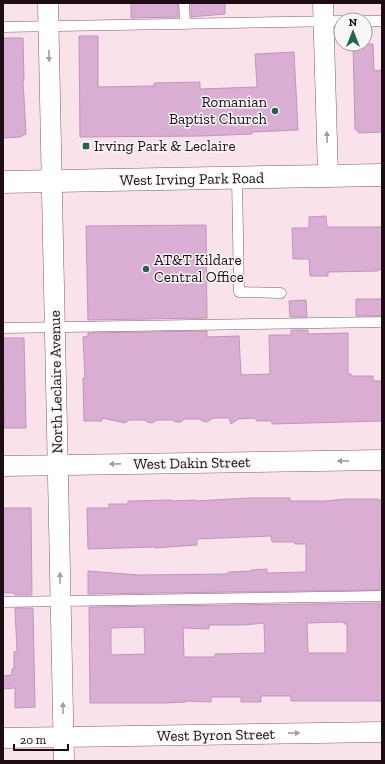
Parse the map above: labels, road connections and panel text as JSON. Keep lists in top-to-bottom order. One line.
{"streets":{"main road":["West Irving Park Road"],"street":["North Leclaire Avenue","West Dakin Street","West Byron Street"]},"crossings":[["West Irving Park Road","North Leclaire Avenue"],["North Leclaire Avenue","West Dakin Street"],["North Leclaire Avenue","West Byron Street"]],"one_way":["West Dakin Street","West Byron Street"],"places":{"other":["Romanian Baptist Church","AT&T Kildare Central Office"],"transit":["Irving Park & Leclaire"]},"scale_bar":"20 m","north":"top"}
